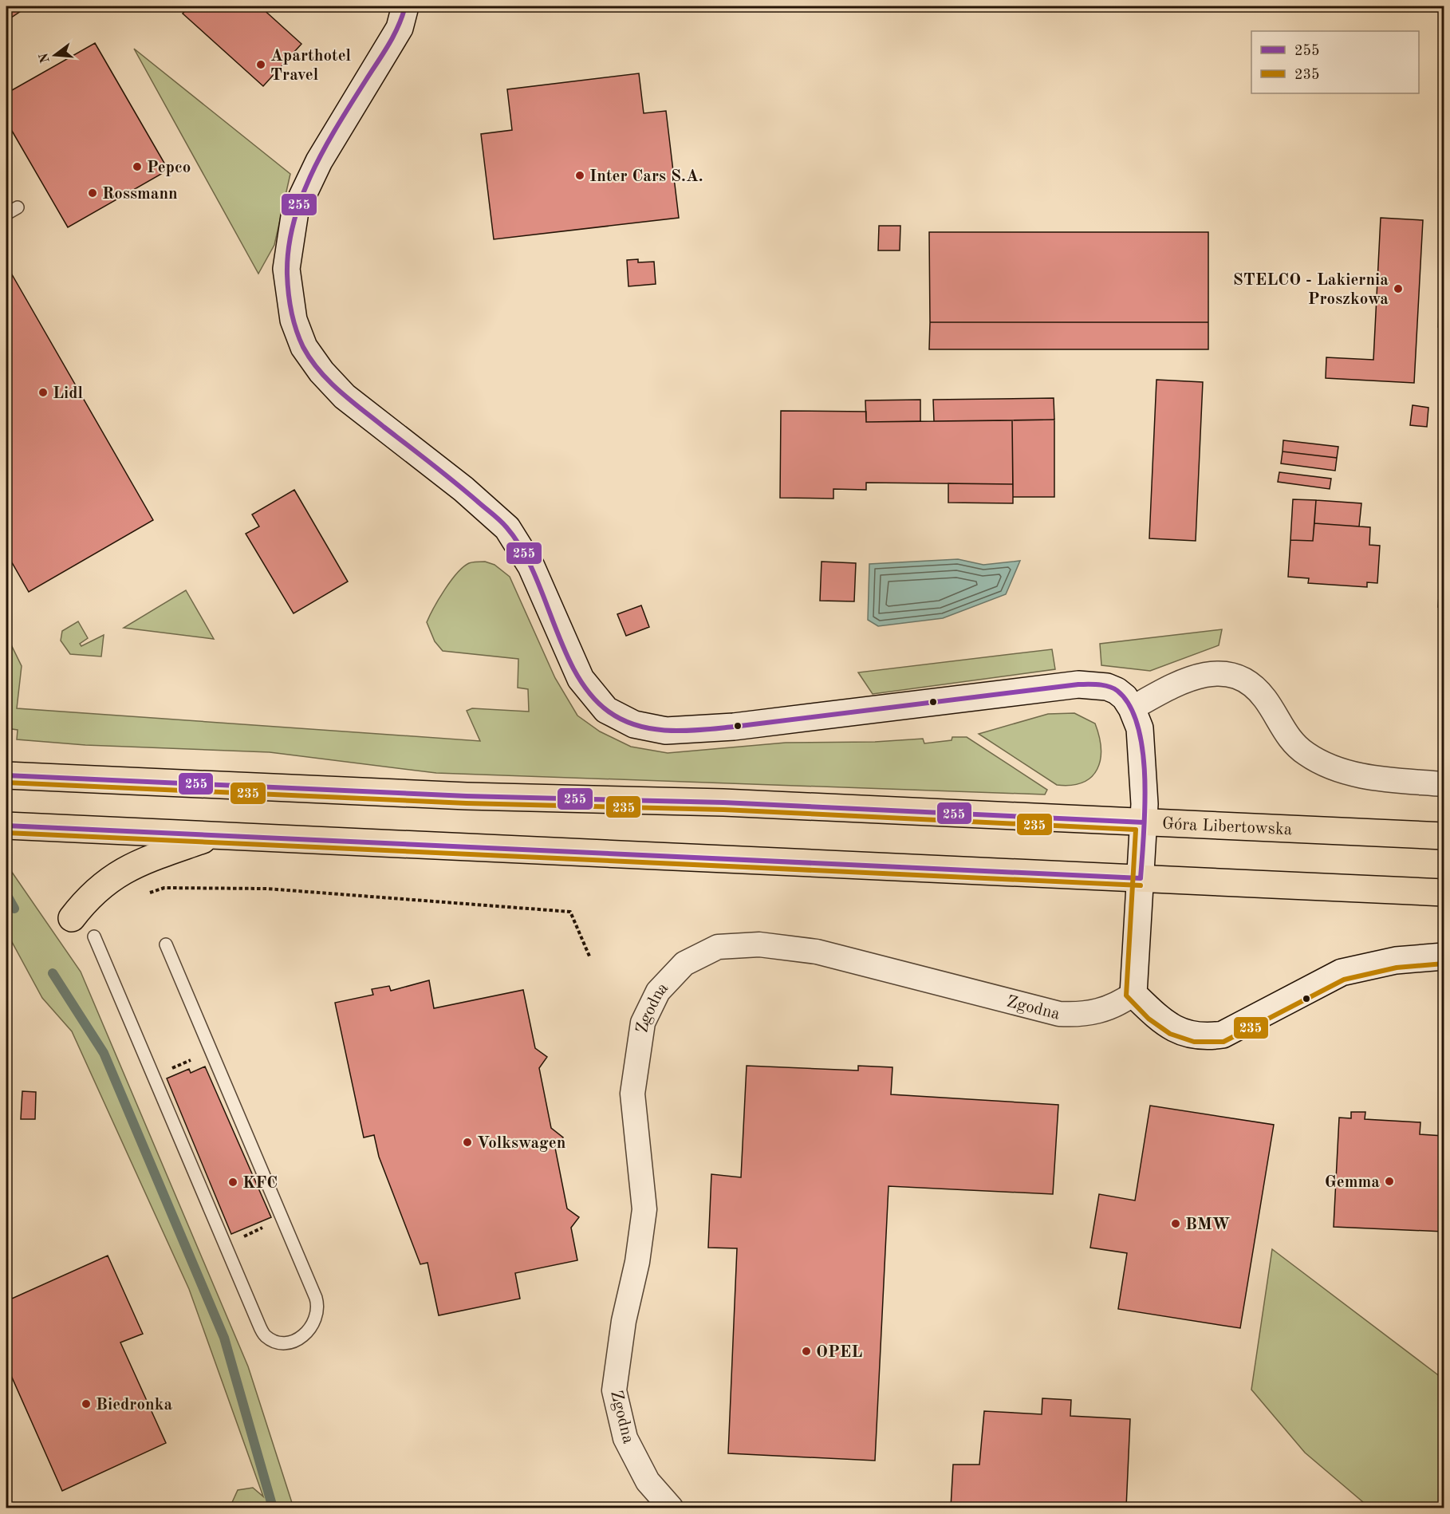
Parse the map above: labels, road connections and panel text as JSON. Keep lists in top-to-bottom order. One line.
{"streets":{"highway":["Góra Libertowska"],"street":["Zgodna"]},"places":["Aparthotel Travel","Pepco","Inter Cars S.A.","Rossmann","STELCO - Lakiernia Proszkowa","Lidl","Volkswagen","Gemma","KFC","BMW","OPEL","Biedronka"],"lines":["transit line 255","transit line 235"],"legend":["255","235"],"north":"left"}
